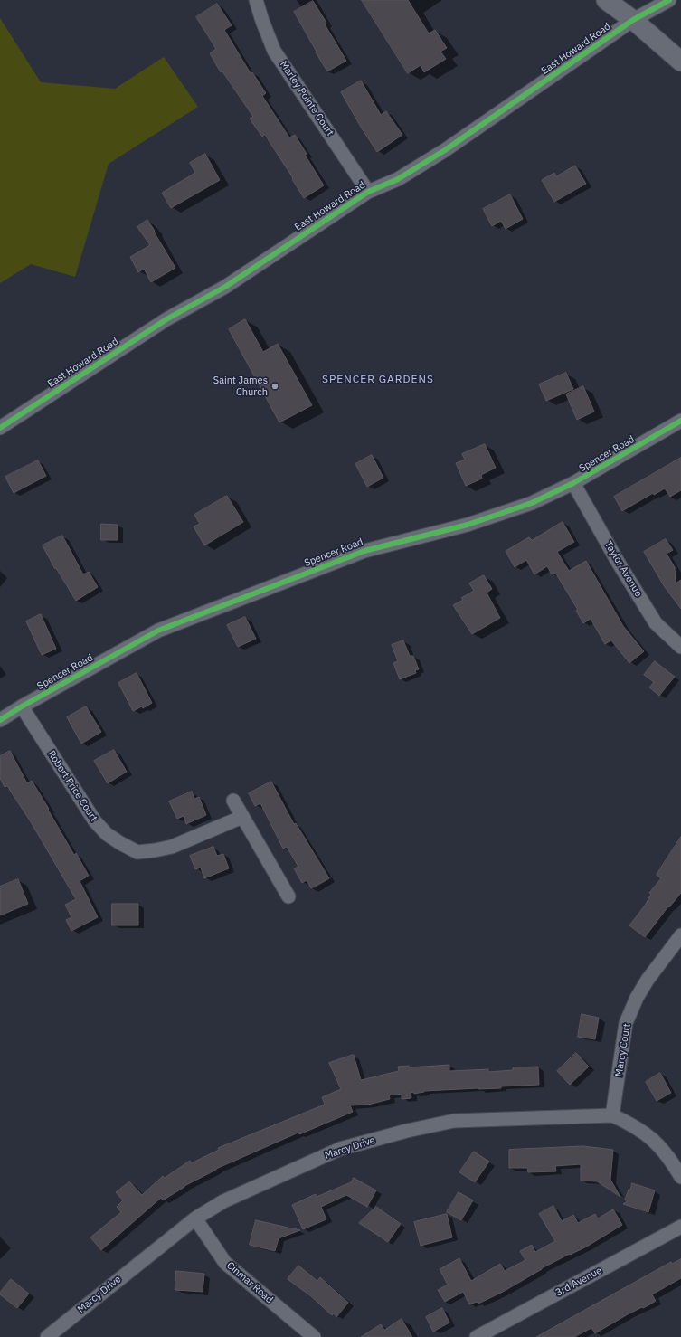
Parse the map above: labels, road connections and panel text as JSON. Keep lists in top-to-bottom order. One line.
{"streets":{"street":["East Howard Road","Marley Pointe Court","Spencer Road","Taylor Avenue","Robert Price Court","Marcy Court","Marcy Drive","3rd Avenue","Cinmar Road"]},"crossings":[["East Howard Road","Marley Pointe Court"],["Spencer Road","Taylor Avenue"],["Spencer Road","Robert Price Court"],["Marcy Court","Marcy Drive"],["Marcy Drive","Cinmar Road"]],"districts":["SPENCER GARDENS"],"places":["Saint James Church"]}
